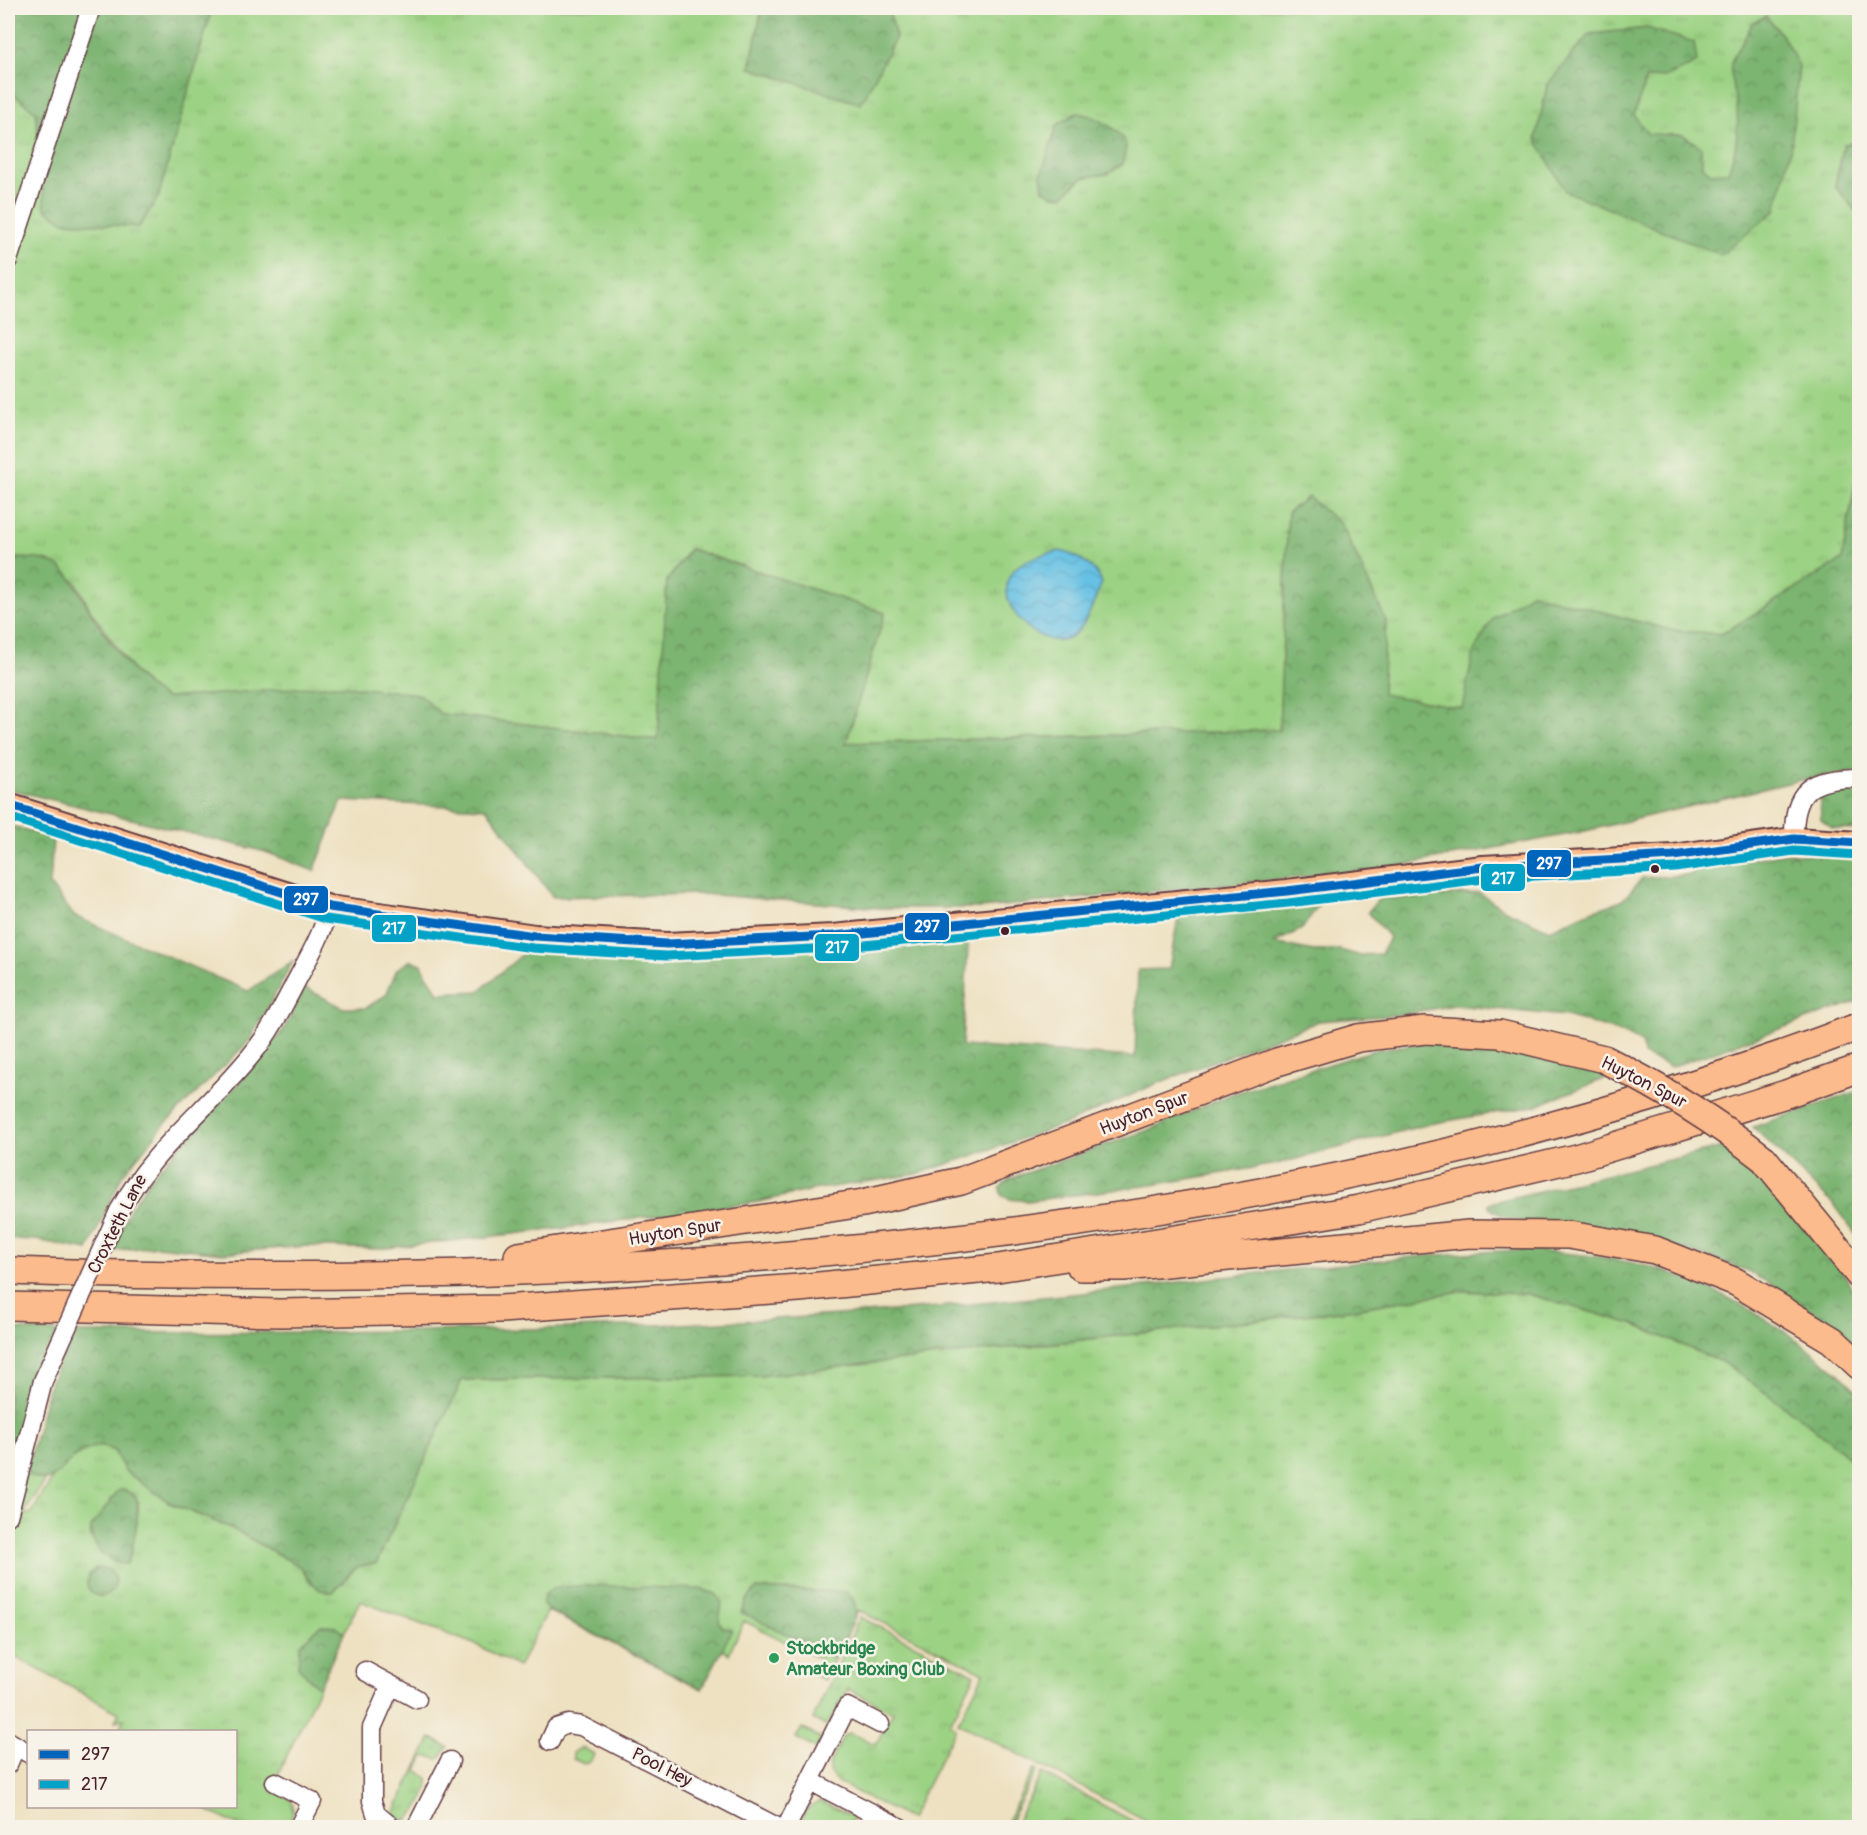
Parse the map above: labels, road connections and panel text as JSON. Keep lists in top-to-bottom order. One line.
{"streets":{"highway":["Huyton Spur"],"street":["Croxteth Lane","Pool Hey"]},"places":["Stockbridge Amateur Boxing Club"],"lines":["transit line 297","transit line 217"],"legend":["297","217"]}
